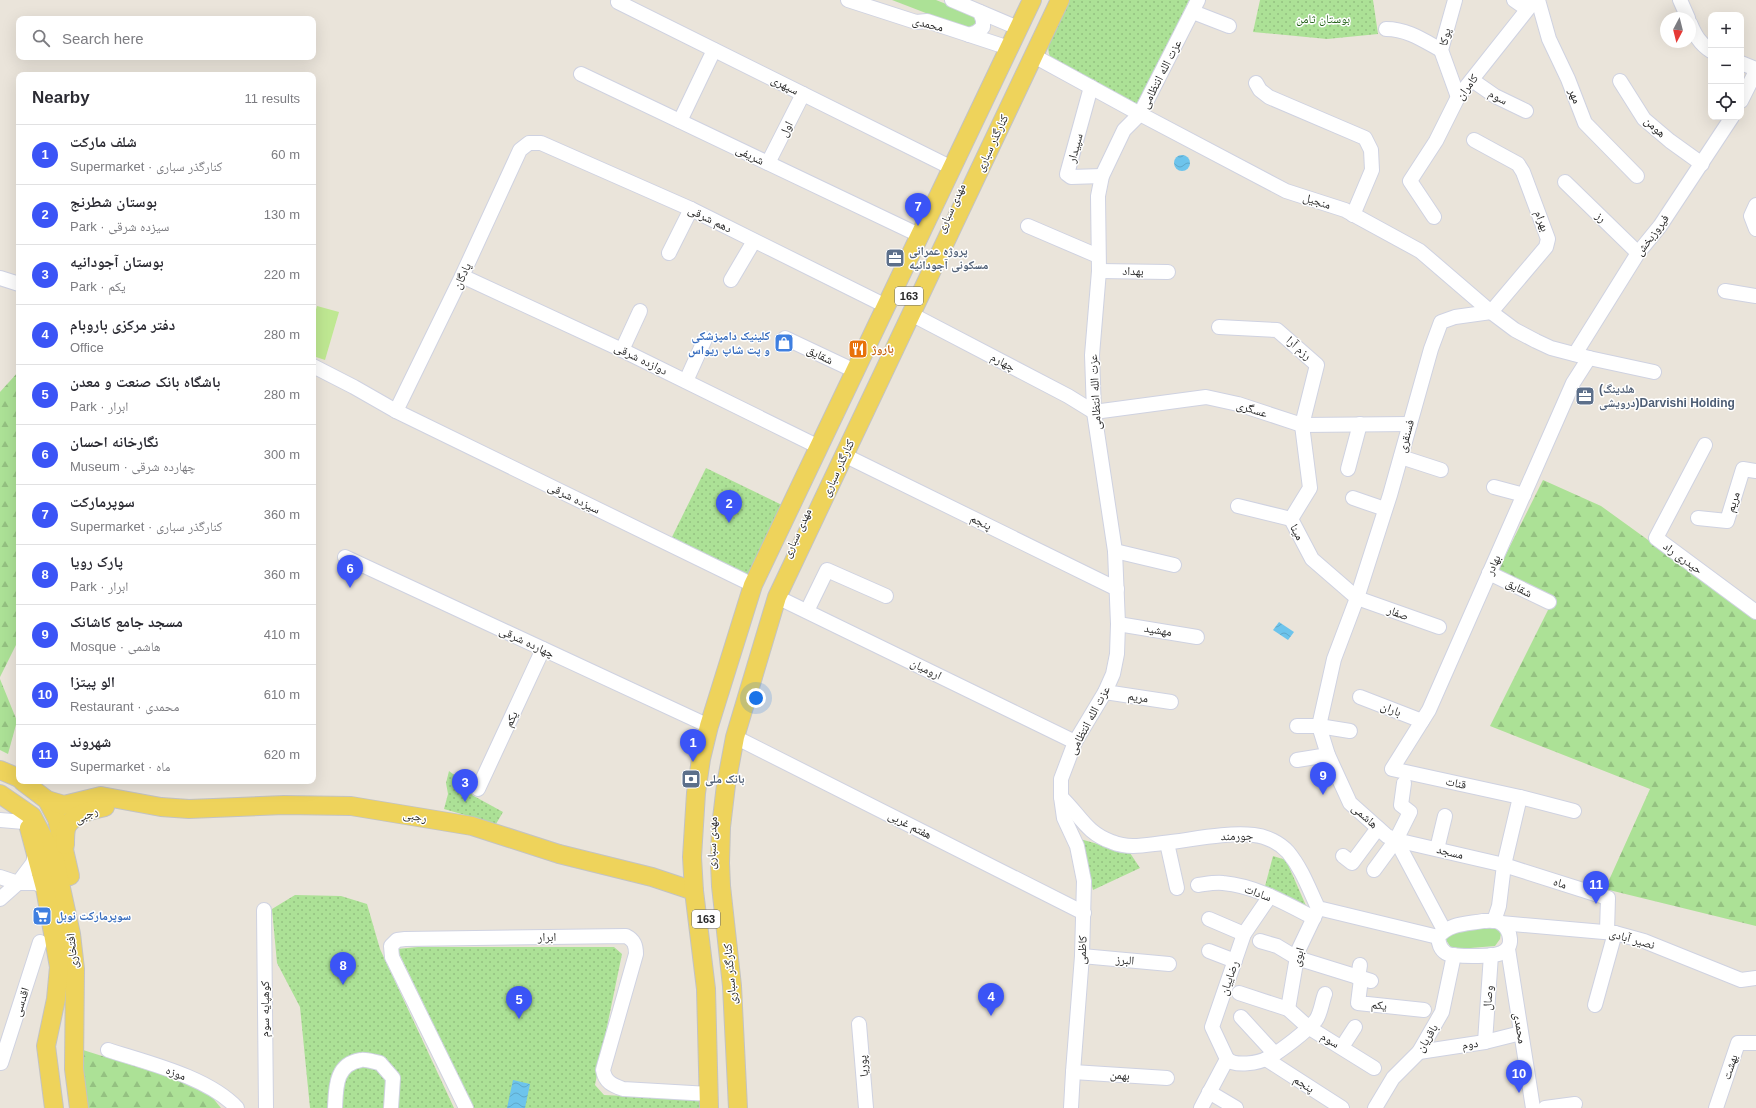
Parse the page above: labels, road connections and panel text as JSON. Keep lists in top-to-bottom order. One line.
{"streets":{"main road":["کنارگذر سباری","مهدی سباری","163","رجبی","افتخاری"],"street":["محمدی","پوکا","عزت الله انتظامی","سپهری","کامران","مهر","سوم","هومن","اول","سپیدار","شریفی","منجیل","رز","دهم شرقی","بهرام","فیروزبخش","بهداد","پادگان","رزم آرا","شقایق","دوازده شرقی","چهارم","عسگری","فسنقری","سیزده شرقی","مریم","پنجم","مینا","حیدری راد","بهادر","صفار","مهشید","چهارده شرقی","ارومیان","باران","یکم","قنات","هاشمی","هفتم غربی","جورمند","مسجد","ماه","سادات","ابرار","نصیر آبادی","کاظمی","ابوی","البرز","رضاییان","وصال","اقدسی","کوهپایه سوم","باقریان","دوم","پوریا","بهشت","موزه","بهمن"]},"crossings":[["محمدی","کنارگذر سباری"],["محمدی","منجیل"],["محمدی","مهدی سباری"],["محمدی","نصیر آبادی"],["محمدی","دوم"],["پوکا","کامران"],["عزت الله انتظامی","سپیدار"],["عزت الله انتظامی","منجیل"],["عزت الله انتظامی","بهداد"],["عزت الله انتظامی","چهارم"],["عزت الله انتظامی","عسگری"],["عزت الله انتظامی","مریم"],["عزت الله انتظامی","پنجم"],["عزت الله انتظامی","مهشید"],["عزت الله انتظامی","ارومیان"],["عزت الله انتظامی","جورمند"],["عزت الله انتظامی","کاظمی"],["سپهری","اول"],["سپهری","کنارگذر سباری"],["کامران","سوم"],["سوم","ابوی"],["هومن","فیروزبخش"],["اول","شریفی"],["کنارگذر سباری","شریفی"],["کنارگذر سباری","منجیل"],["کنارگذر سباری","مهدی سباری"],["کنارگذر سباری","دهم شرقی"],["کنارگذر سباری","163"],["کنارگذر سباری","شقایق"],["کنارگذر سباری","دوازده شرقی"],["کنارگذر سباری","چهارم"],["کنارگذر سباری","سیزده شرقی"],["کنارگذر سباری","پنجم"],["کنارگذر سباری","چهارده شرقی"],["کنارگذر سباری","ارومیان"],["کنارگذر سباری","رجبی"],["کنارگذر سباری","هفتم غربی"],["کنارگذر سباری","ابرار"],["سپیدار","منجیل"],["منجیل","مهدی سباری"],["منجیل","بهرام"],["منجیل","فیروزبخش"],["منجیل","فسنقری"],["منجیل","بهادر"],["مهدی سباری","163"],["مهدی سباری","سیزده شرقی"],["مهدی سباری","چهارده شرقی"],["مهدی سباری","ارومیان"],["مهدی سباری","هفتم غربی"],["رز","فیروزبخش"],["دهم شرقی","پادگان"],["بهرام","فسنقری"],["پادگان","دوازده شرقی"],["پادگان","سیزده شرقی"],["163","چهارده شرقی"],["163","هفتم غربی"],["163","ابرار"],["رزم آرا","عسگری"],["رزم آرا","مینا"],["شقایق","بهادر"],["چهارم","عسگری"],["عسگری","فسنقری"],["عسگری","مینا"],["فسنقری","مینا"],["فسنقری","صفار"],["فسنقری","هاشمی"],["سیزده شرقی","ارومیان"],["مینا","صفار"],["مینا","هاشمی"],["بهادر","باران"],["بهادر","قنات"],["صفار","هاشمی"],["چهارده شرقی","یکم"],["چهارده شرقی","هفتم غربی"],["یکم","ابوی"],["هاشمی","مسجد"],["هاشمی","نصیر آبادی"],["هاشمی","باقریان"],["هفتم غربی","کاظمی"],["جورمند","سادات"],["جورمند","کاظمی"],["جورمند","ابوی"],["مسجد","ماه"],["ماه","نصیر آبادی"],["سادات","ابوی"],["سادات","رضاییان"],["کاظمی","البرز"],["کاظمی","بهمن"],["وصال","دوم"],["باقریان","دوم"]],"parks":["بوستان ثامن"],"places":{"office":["پروژه عمرانی مسکونی آجودانیه","(هلدینگ درویشی)Darvishi Holding"],"shop":["کلینیک دامپزشکی و پت شاپ ریواس"],"restaurant":["باروژ"],"bank":["بانک ملی"],"supermarket":["سوپرمارکت نوبل"]},"north":"bottom","page":{"map_buttons":["+","−"],"search":"Search here","heading":["Nearby","11 results"],"list":[{"mark":"1","name":"شلف مارکت","note":"Supermarket · کنارگذر سباری","value":"60 m"},{"mark":"2","name":"بوستان شطرنج","note":"Park · سیزده شرقی","value":"130 m"},{"mark":"3","name":"بوستان آجودانیه","note":"Park · یکم","value":"220 m"},{"mark":"4","name":"دفتر مرکزی باروبام","note":"Office","value":"280 m"},{"mark":"5","name":"باشگاه بانک صنعت و معدن","note":"Park · ابرار","value":"280 m"},{"mark":"6","name":"نگارخانه احسان","note":"Museum · چهارده شرقی","value":"300 m"},{"mark":"7","name":"سوپرمارکت","note":"Supermarket · کنارگذر سباری","value":"360 m"},{"mark":"8","name":"پارک رویا","note":"Park · ابرار","value":"360 m"},{"mark":"9","name":"مسجد جامع کاشانک","note":"Mosque · هاشمی","value":"410 m"},{"mark":"10","name":"الو پیتزا","note":"Restaurant · محمدی","value":"610 m"},{"mark":"11","name":"شهروند","note":"Supermarket · ماه","value":"620 m"}],"pins":["7","2","6","1","9","3","11","8","4","5","10"]}}
